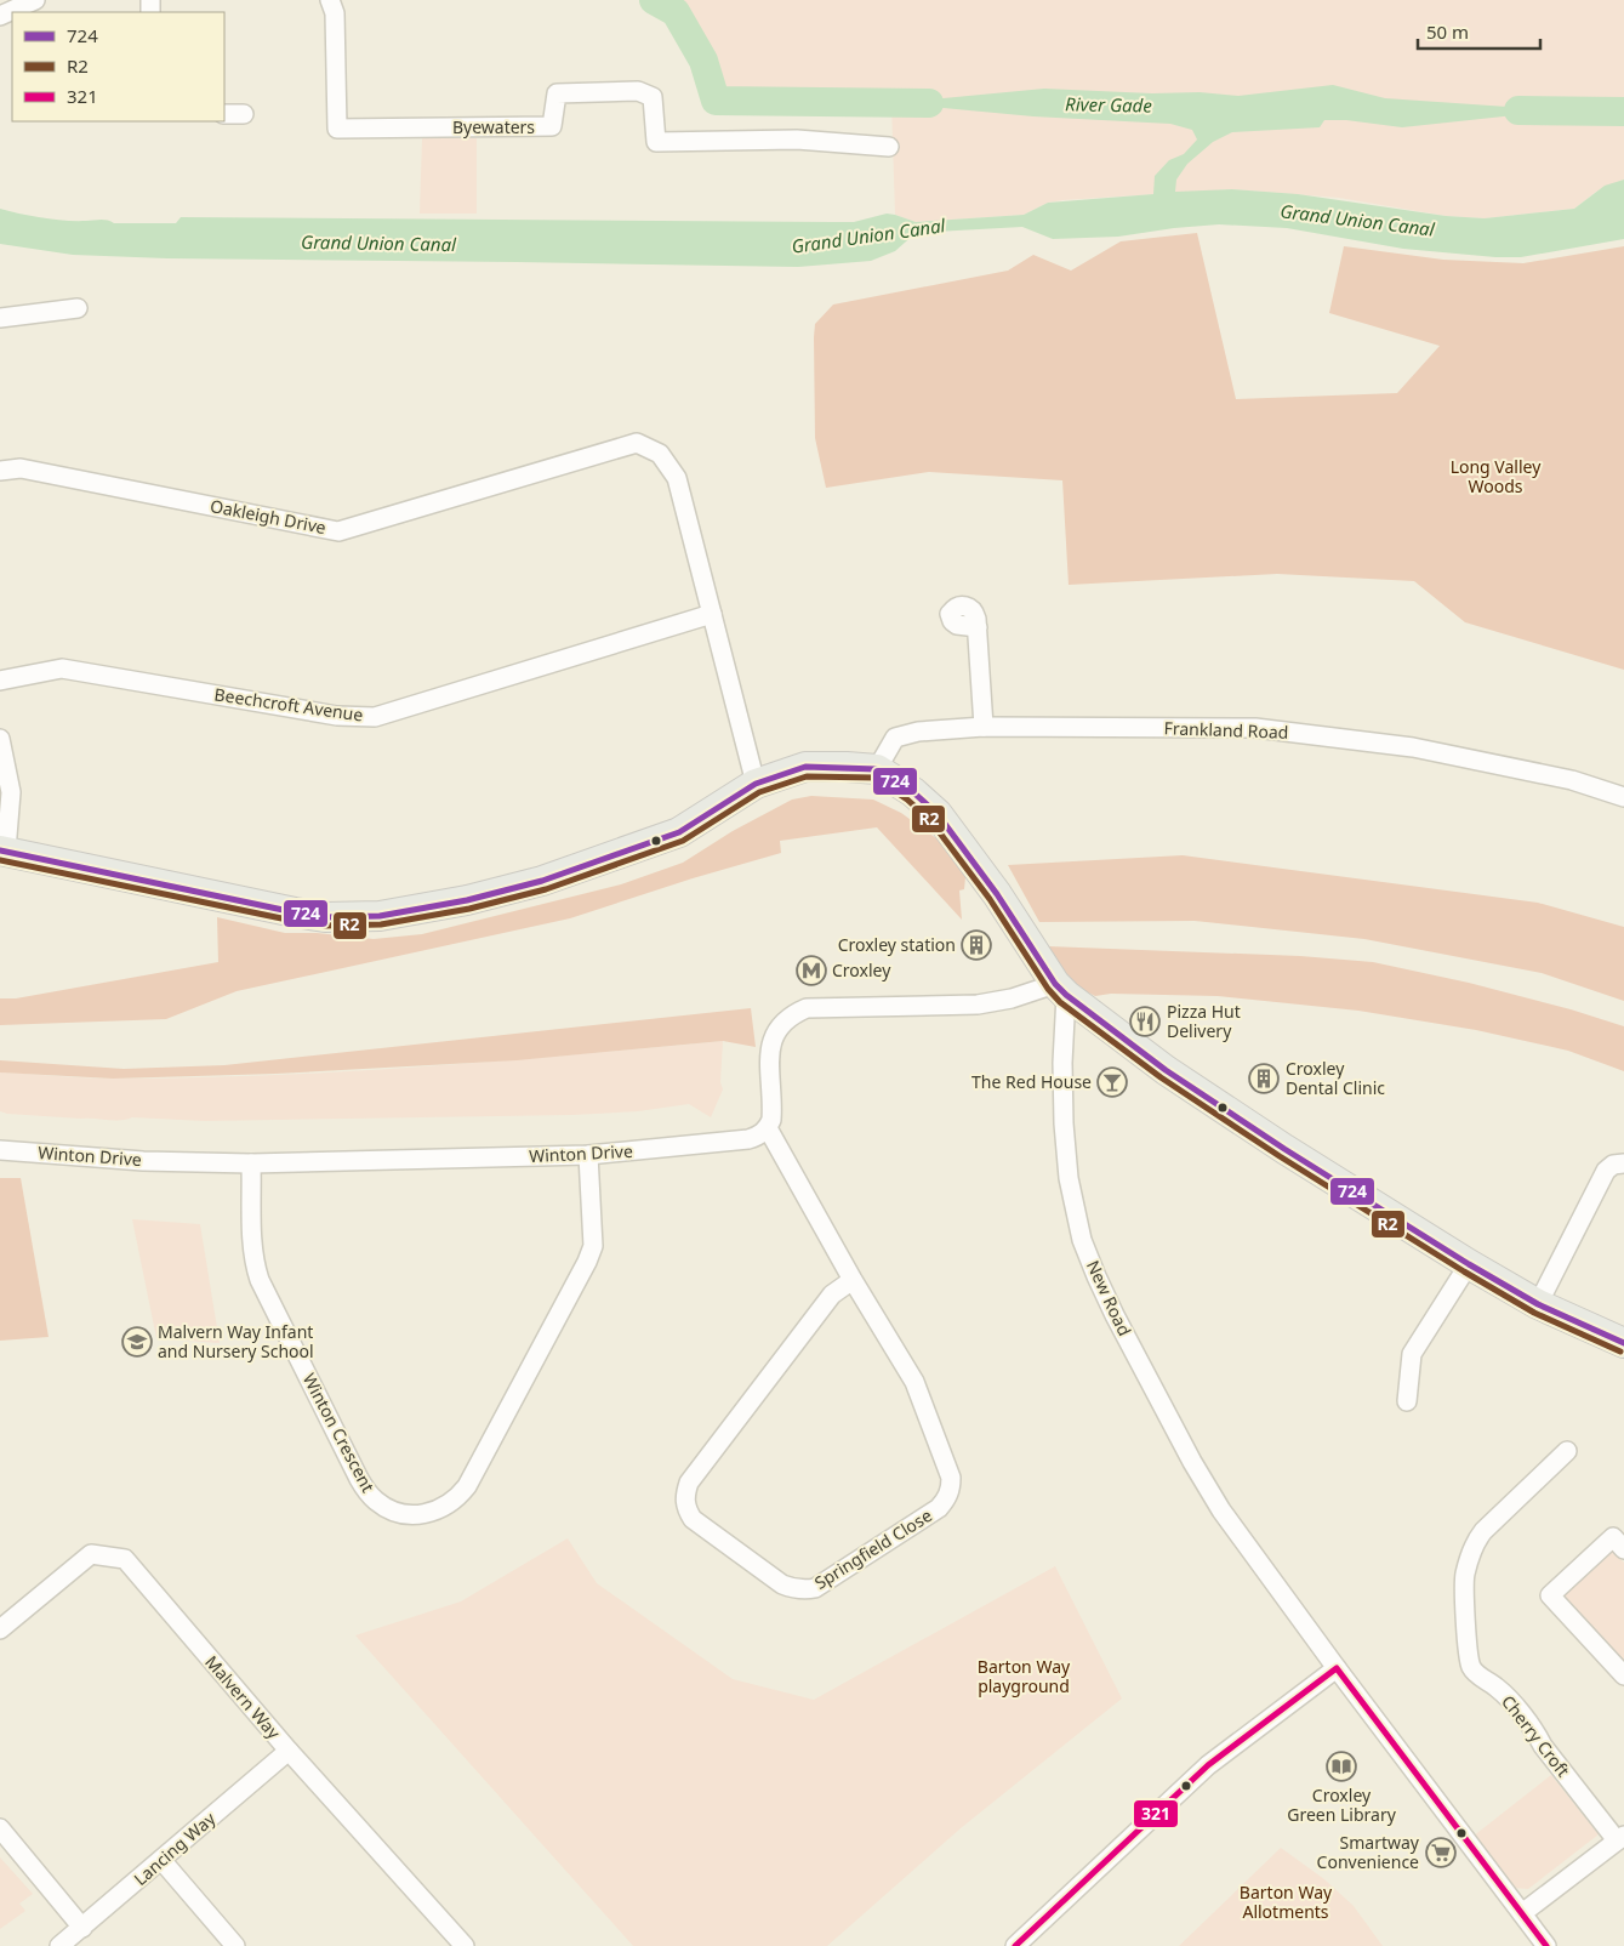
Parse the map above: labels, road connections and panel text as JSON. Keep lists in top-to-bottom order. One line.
{"streets":{"street":["Byewaters","Oakleigh Drive","Beechcroft Avenue","Frankland Road","Winton Drive","New Road","Winton Crescent","Springfield Close","Malvern Way","Cherry Croft","Lancing Way"]},"crossings":[["Oakleigh Drive","Beechcroft Avenue"],["Winton Drive","Winton Crescent"],["Winton Drive","Springfield Close"],["Malvern Way","Lancing Way"]],"water":["River Gade","Grand Union Canal"],"parks":["Long Valley Woods","Barton Way playground","Barton Way Allotments"],"places":{"building":["Croxley station","Croxley Dental Clinic"],"metro station":["Croxley"],"restaurant":["Pizza Hut Delivery"],"bar":["The Red House"],"school or university":["Malvern Way Infant and Nursery School"],"library":["Croxley Green Library"],"supermarket":["Smartway Convenience"]},"lines":["transit line 724","transit line R2","transit line 321"],"legend":["724","R2","321"],"scale_bar":"50 m"}
